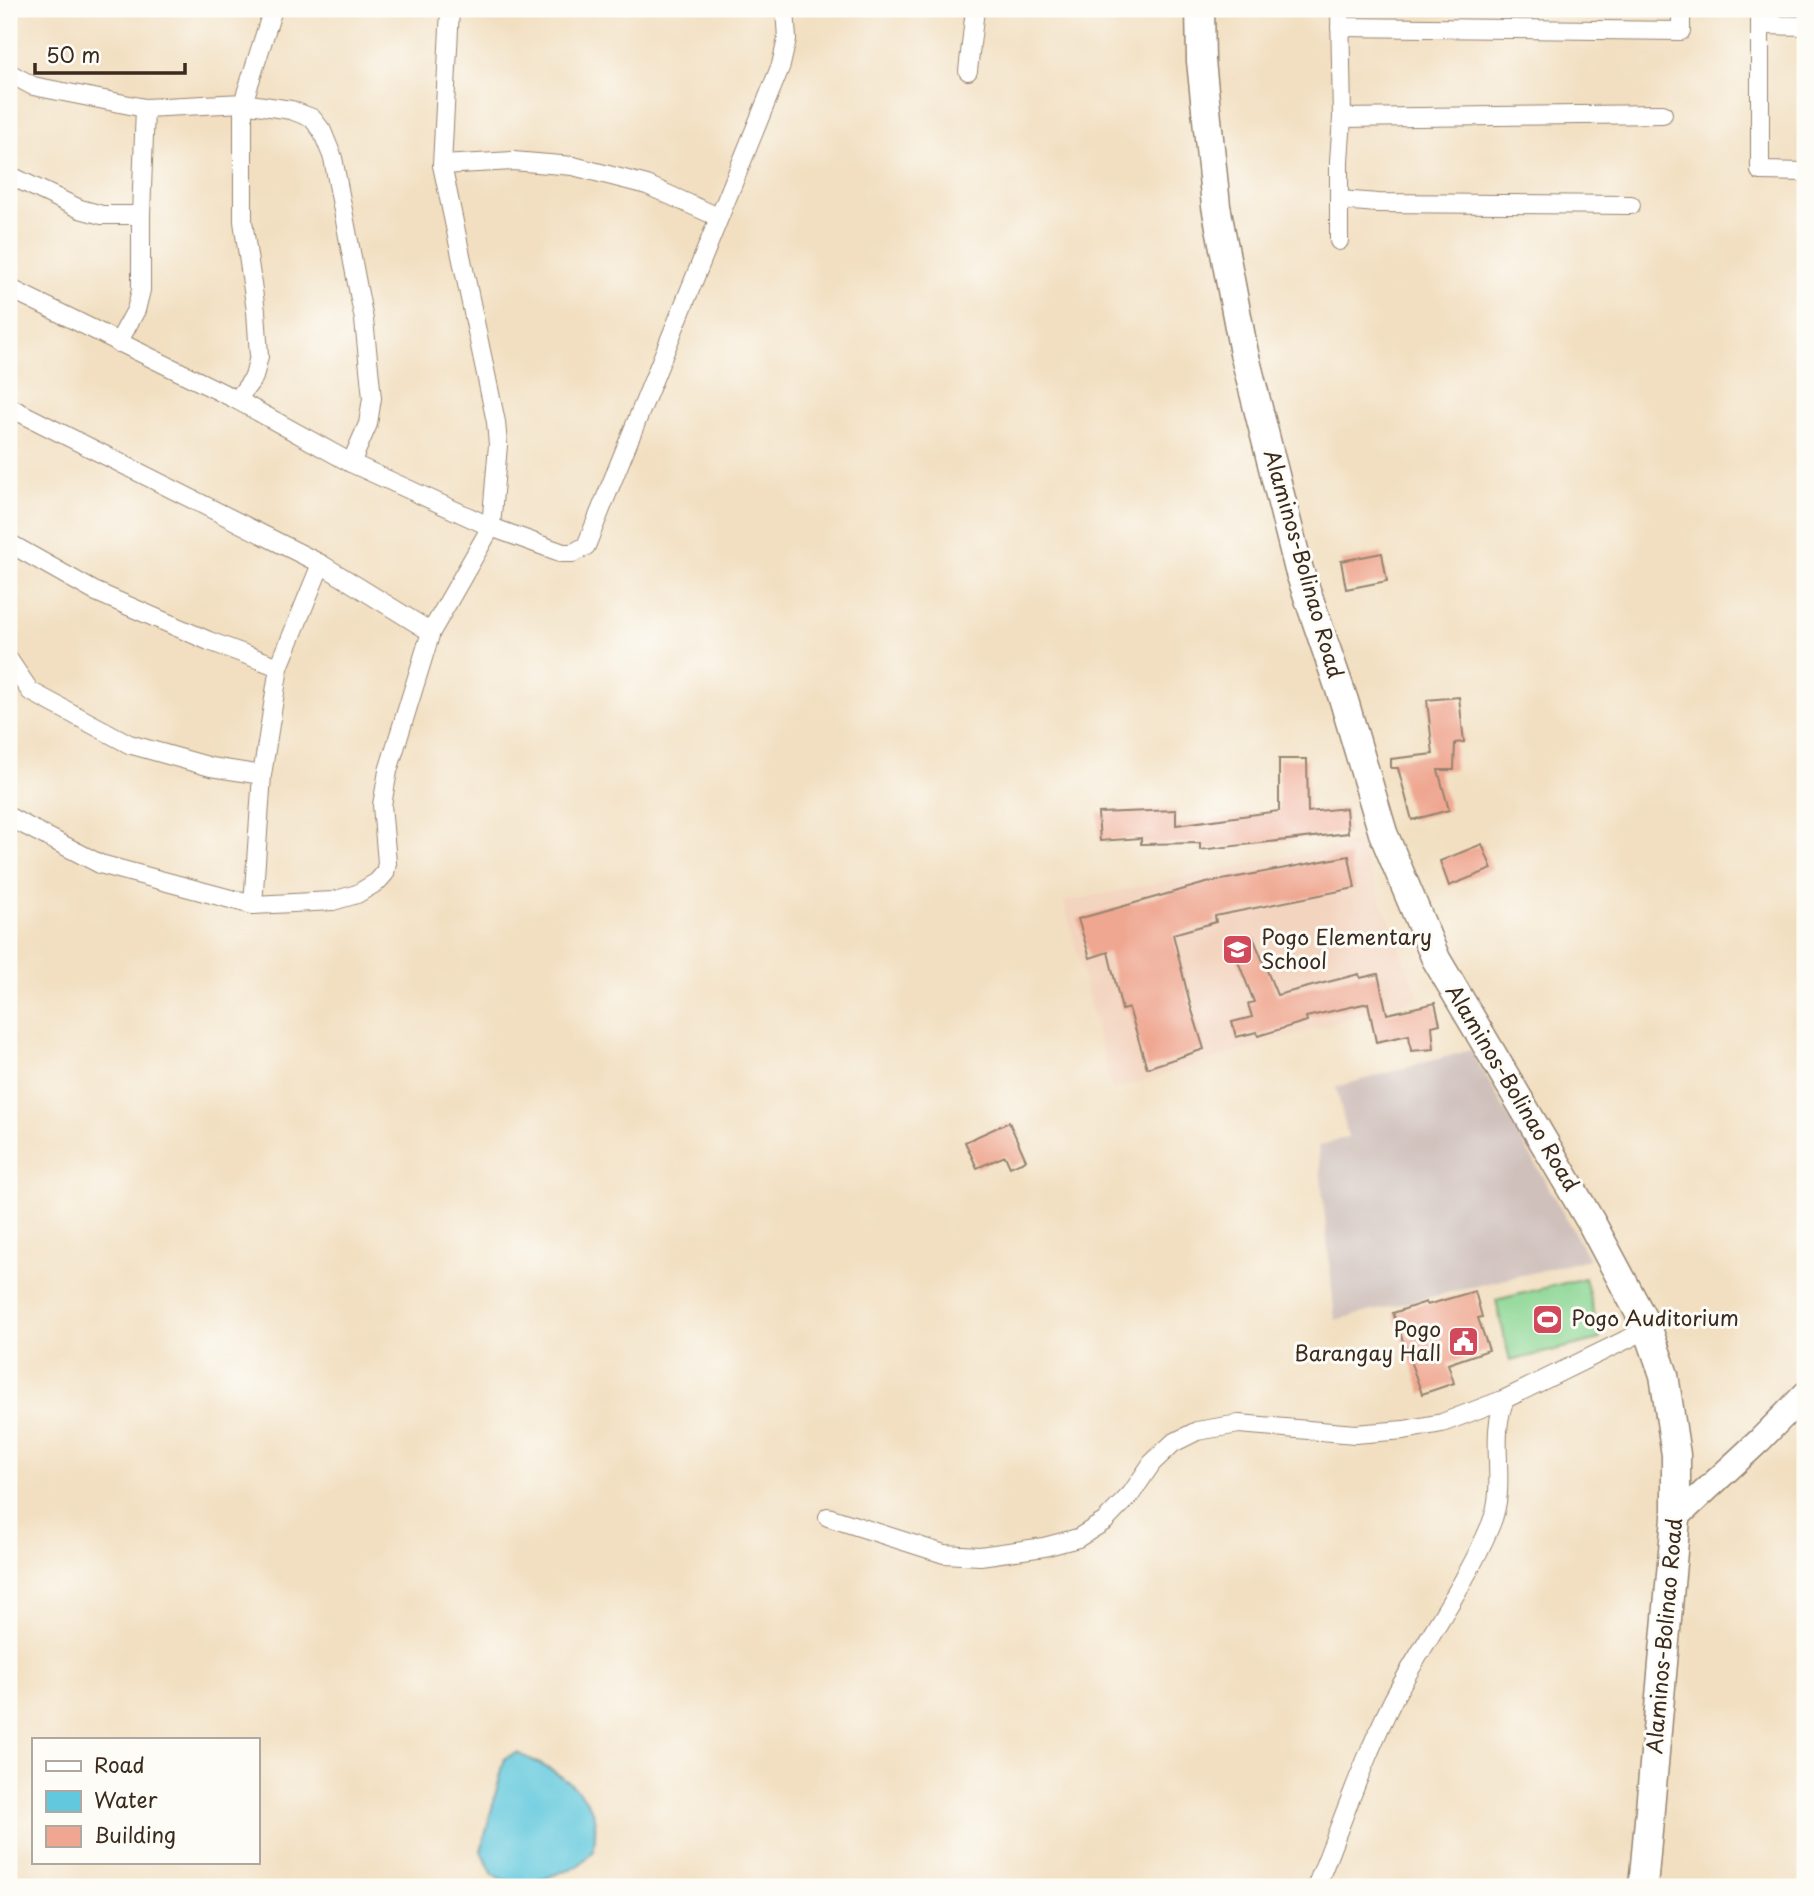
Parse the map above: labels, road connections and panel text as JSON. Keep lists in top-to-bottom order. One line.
{"streets":{"main road":["Alaminos-Bolinao Road"]},"places":{"school or university":["Pogo Elementary School"],"sports":["Pogo Auditorium"],"public building":["Pogo Barangay Hall"]},"legend":["Road","Water","Building"],"scale_bar":"50 m"}
